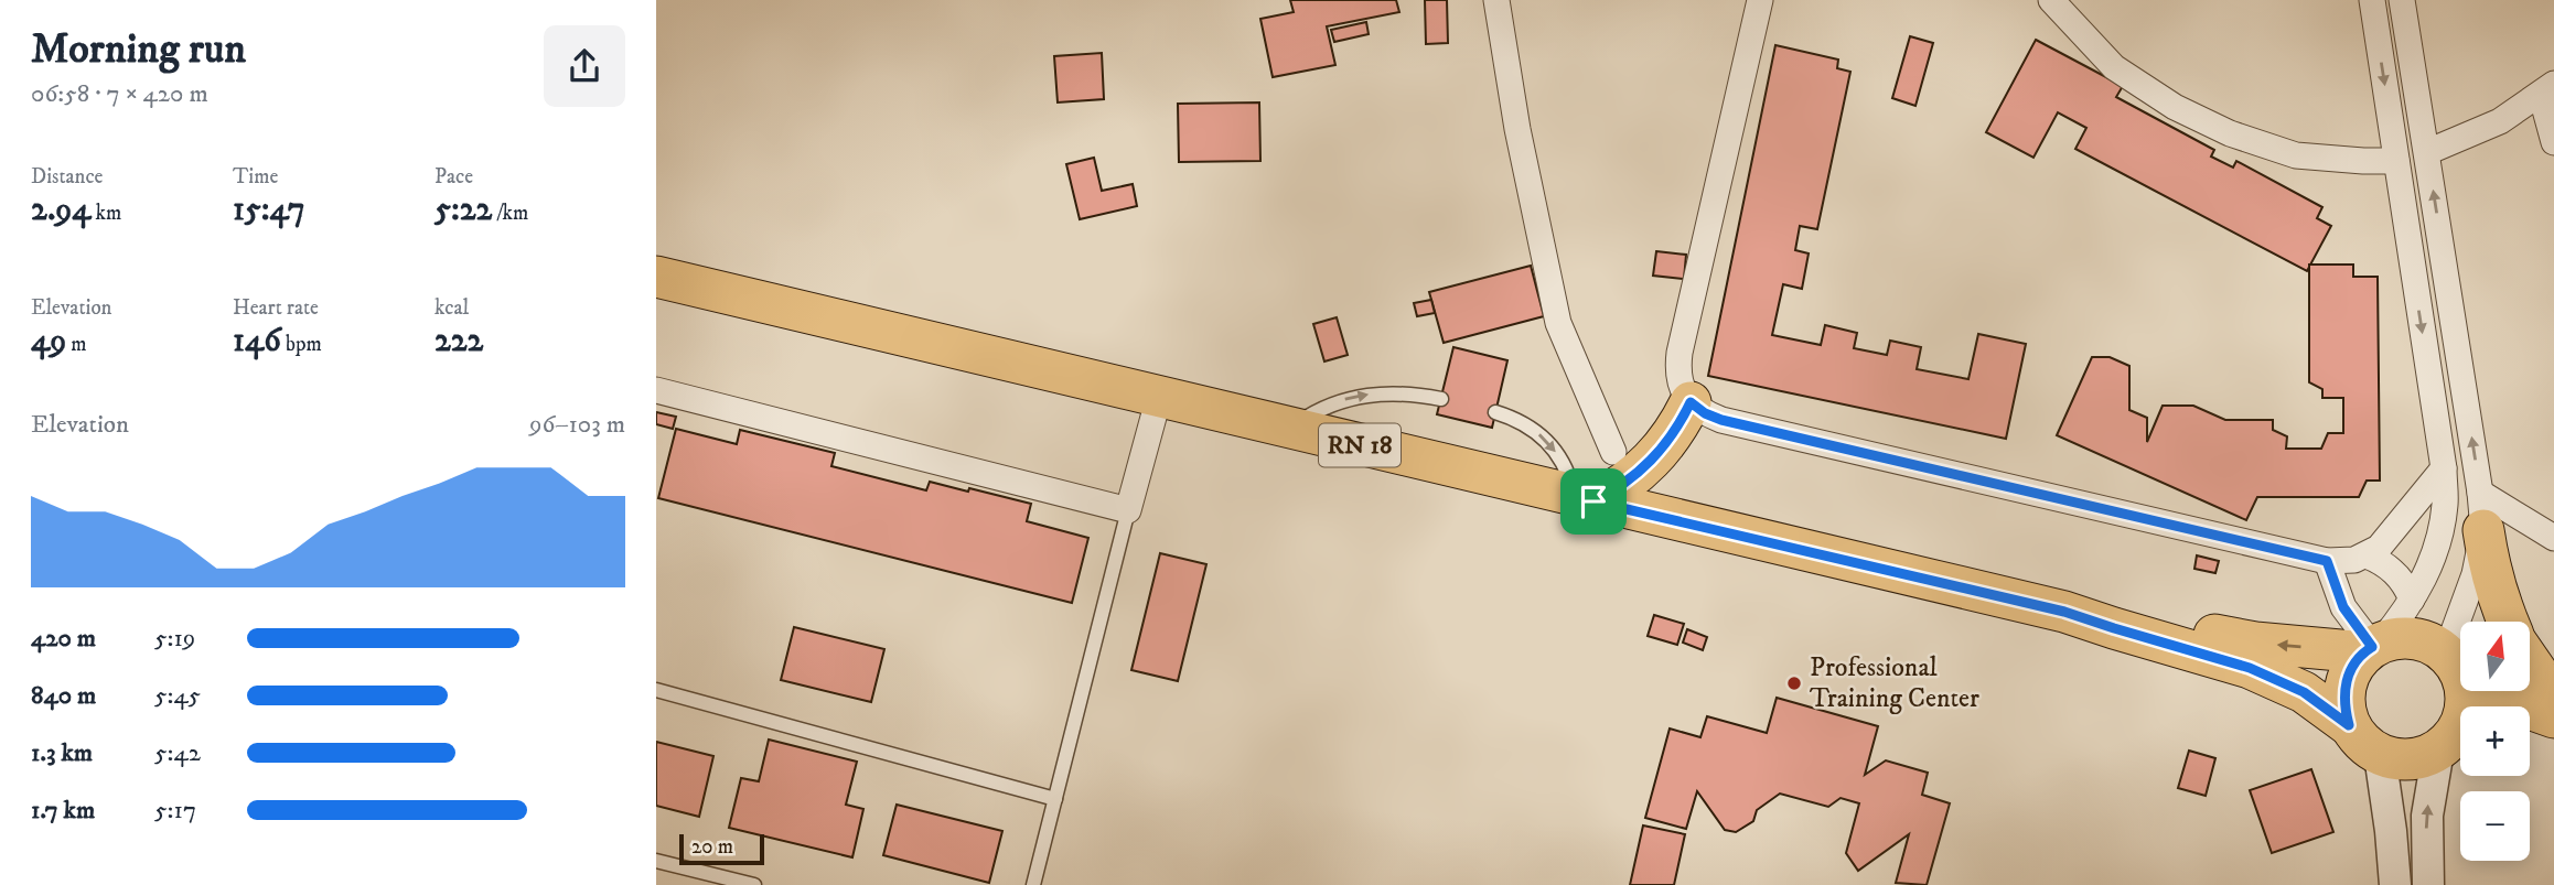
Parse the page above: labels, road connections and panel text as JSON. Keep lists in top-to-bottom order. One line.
{"streets":{"main road":["RN 18"]},"places":["Professional Training Center"],"scale_bar":"20 m","north":"top","page":{"heading":["Morning run","06:58 · 7 × 420 m"],"stats":[["Distance","2.94 km"],["Time","15:47"],["Pace","5:22 /km"],["Elevation","49 m"],["Heart rate","146 bpm"],["kcal","222"]],"chart":["Elevation","96–103 m"],"list":[{"name":"420 m","note":"5:19"},{"name":"840 m","note":"5:45"},{"name":"1.3 km","note":"5:42"},{"name":"1.7 km","note":"5:17"}],"map_buttons":["+","−"],"scale":"20 m"}}
